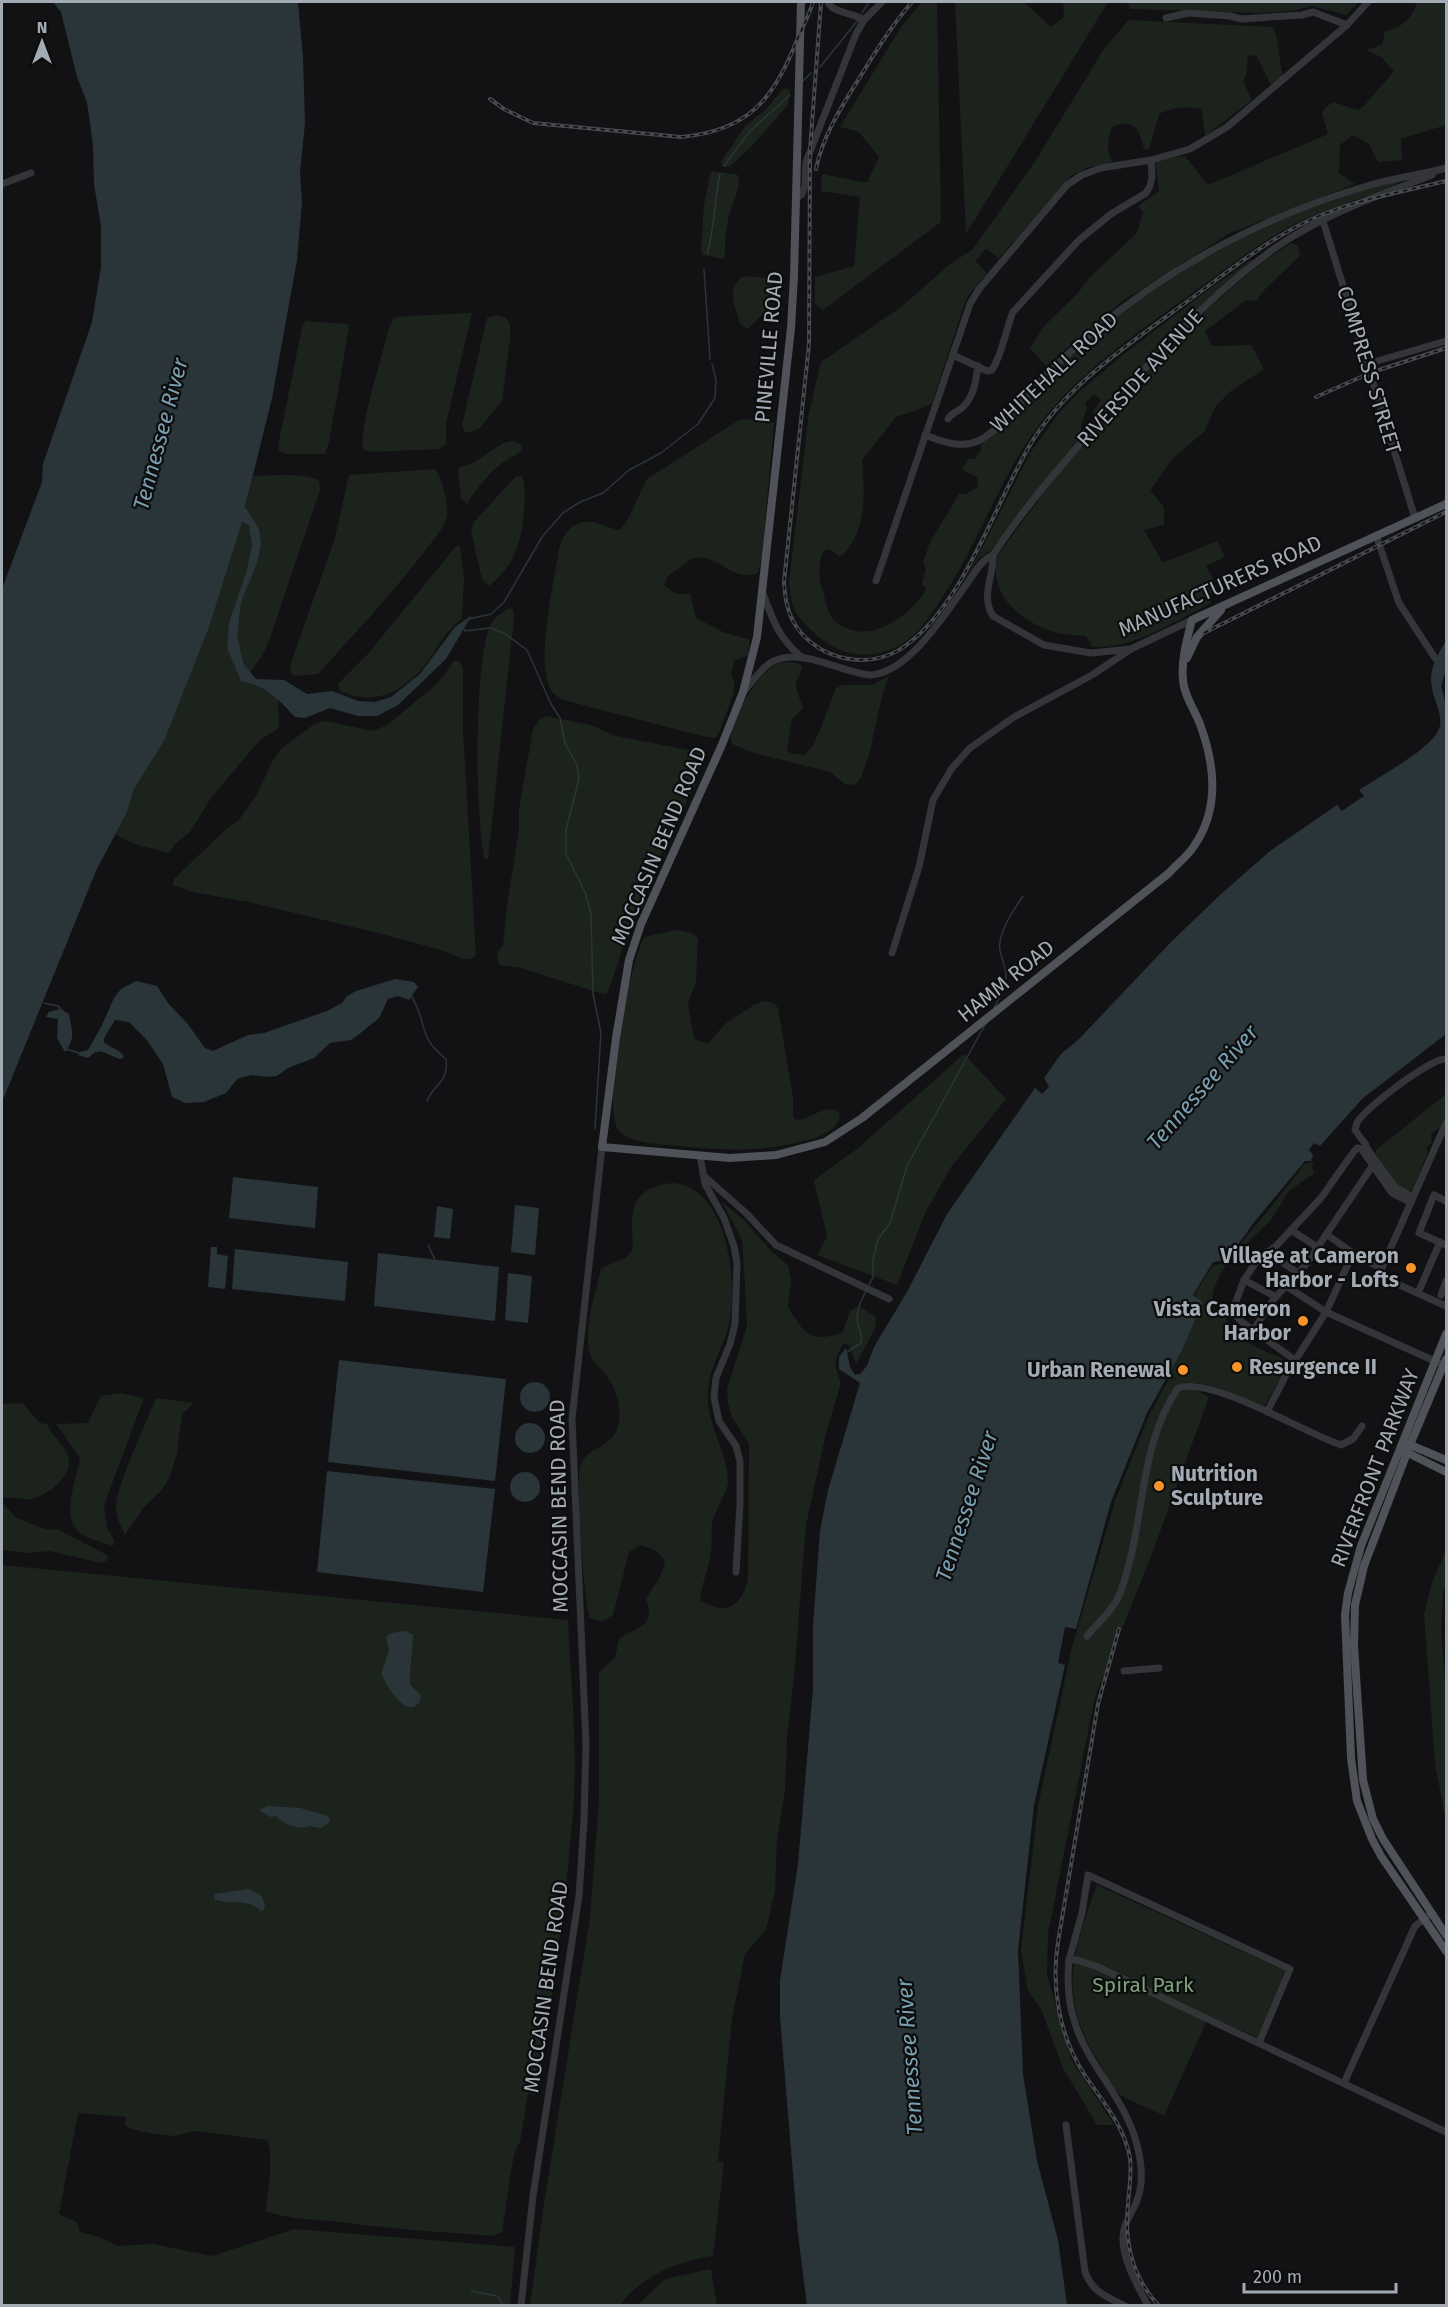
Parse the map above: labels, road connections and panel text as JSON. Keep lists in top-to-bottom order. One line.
{"streets":{"main road":["PINEVILLE ROAD","MANUFACTURERS ROAD","MOCCASIN BEND ROAD","HAMM ROAD","RIVERFRONT PARKWAY"],"street":["COMPRESS STREET","WHITEHALL ROAD","RIVERSIDE AVENUE"]},"crossings":[["PINEVILLE ROAD","MOCCASIN BEND ROAD"],["COMPRESS STREET","RIVERSIDE AVENUE"],["COMPRESS STREET","MANUFACTURERS ROAD"],["WHITEHALL ROAD","RIVERSIDE AVENUE"],["RIVERSIDE AVENUE","MANUFACTURERS ROAD"],["MANUFACTURERS ROAD","HAMM ROAD"],["MOCCASIN BEND ROAD","HAMM ROAD"]],"water":["Tennessee River"],"parks":["Spiral Park"],"places":["Village at Cameron Harbor - Lofts","Vista Cameron Harbor","Resurgence II","Urban Renewal","Nutrition Sculpture"],"scale_bar":"200 m","north":"top"}
